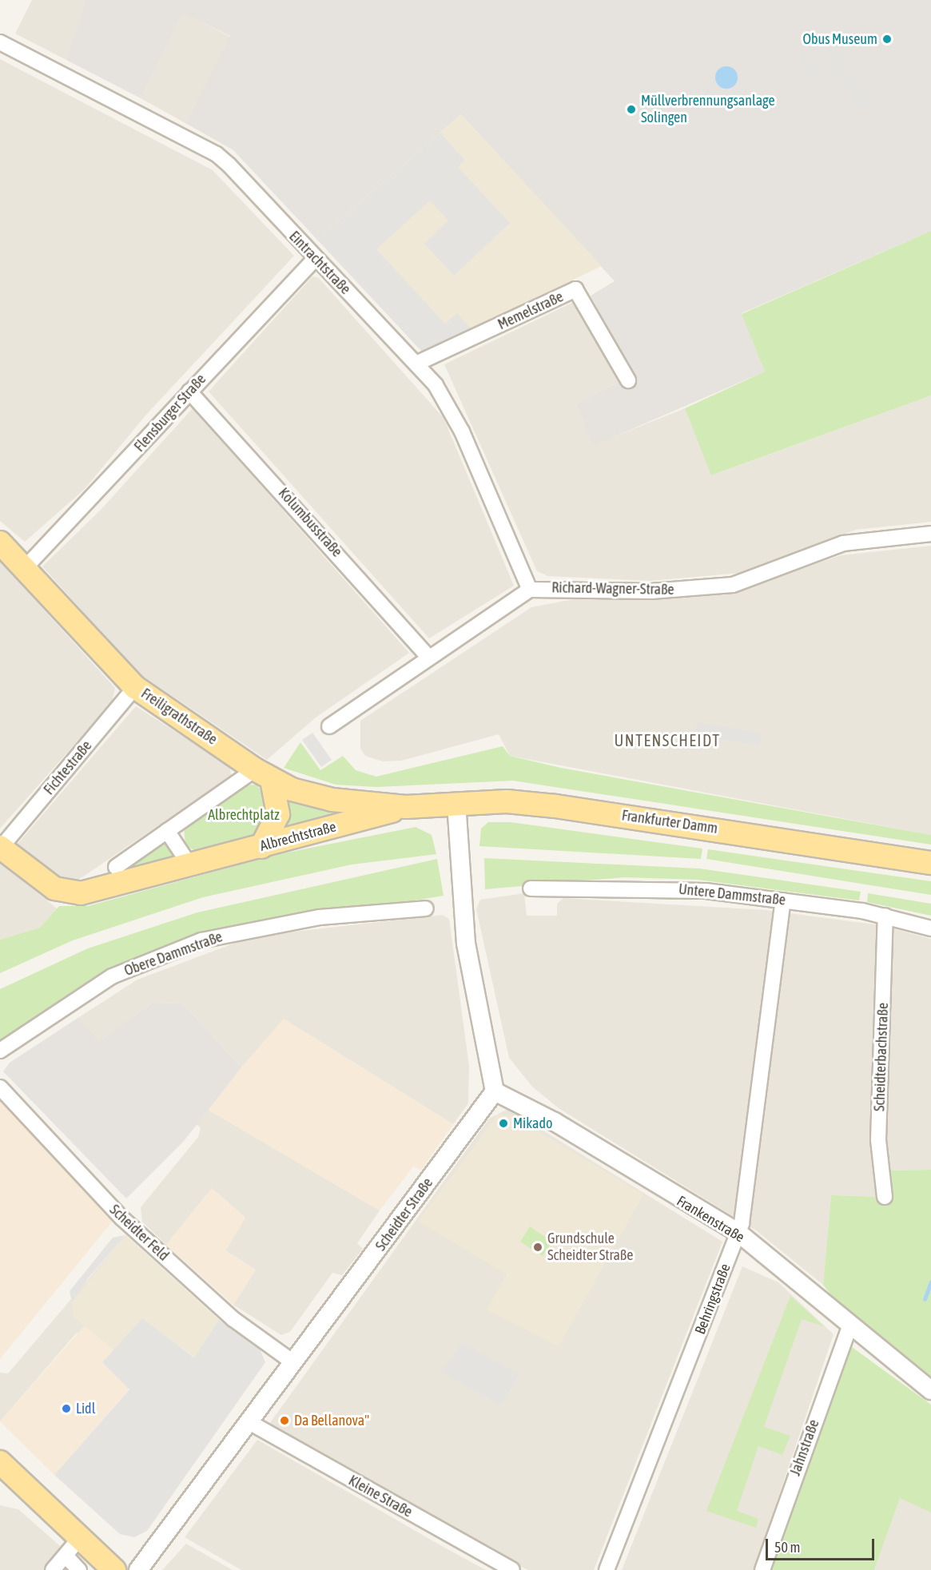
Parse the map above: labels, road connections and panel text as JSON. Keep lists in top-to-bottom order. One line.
{"streets":{"main road":["Freiligrathstraße","Frankfurter Damm","Albrechtstraße"],"street":["Eintrachtstraße","Memelstraße","Flensburger Straße","Kolumbusstraße","Richard-Wagner-Straße","Fichtestraße","Untere Dammstraße","Obere Dammstraße","Scheidterbachstraße","Scheidter Straße","Frankenstraße","Scheidter Feld","Behringstraße","Jahnstraße","Kleine Straße"]},"crossings":[["Eintrachtstraße","Memelstraße"],["Eintrachtstraße","Flensburger Straße"],["Eintrachtstraße","Richard-Wagner-Straße"],["Flensburger Straße","Kolumbusstraße"],["Flensburger Straße","Freiligrathstraße"],["Freiligrathstraße","Fichtestraße"],["Freiligrathstraße","Frankfurter Damm"],["Freiligrathstraße","Albrechtstraße"],["Fichtestraße","Albrechtstraße"],["Frankfurter Damm","Albrechtstraße"],["Untere Dammstraße","Scheidterbachstraße"],["Untere Dammstraße","Behringstraße"],["Scheidter Straße","Frankenstraße"],["Scheidter Straße","Scheidter Feld"],["Scheidter Straße","Kleine Straße"],["Frankenstraße","Behringstraße"],["Frankenstraße","Jahnstraße"]],"districts":["UNTENSCHEIDT"],"parks":["Albrechtplatz"],"places":["Obus Museum","Müllverbrennungsanlage Solingen","Mikado","Grundschule Scheidter Straße","Lidl","Da Bellanova\""],"scale_bar":"50 m"}
